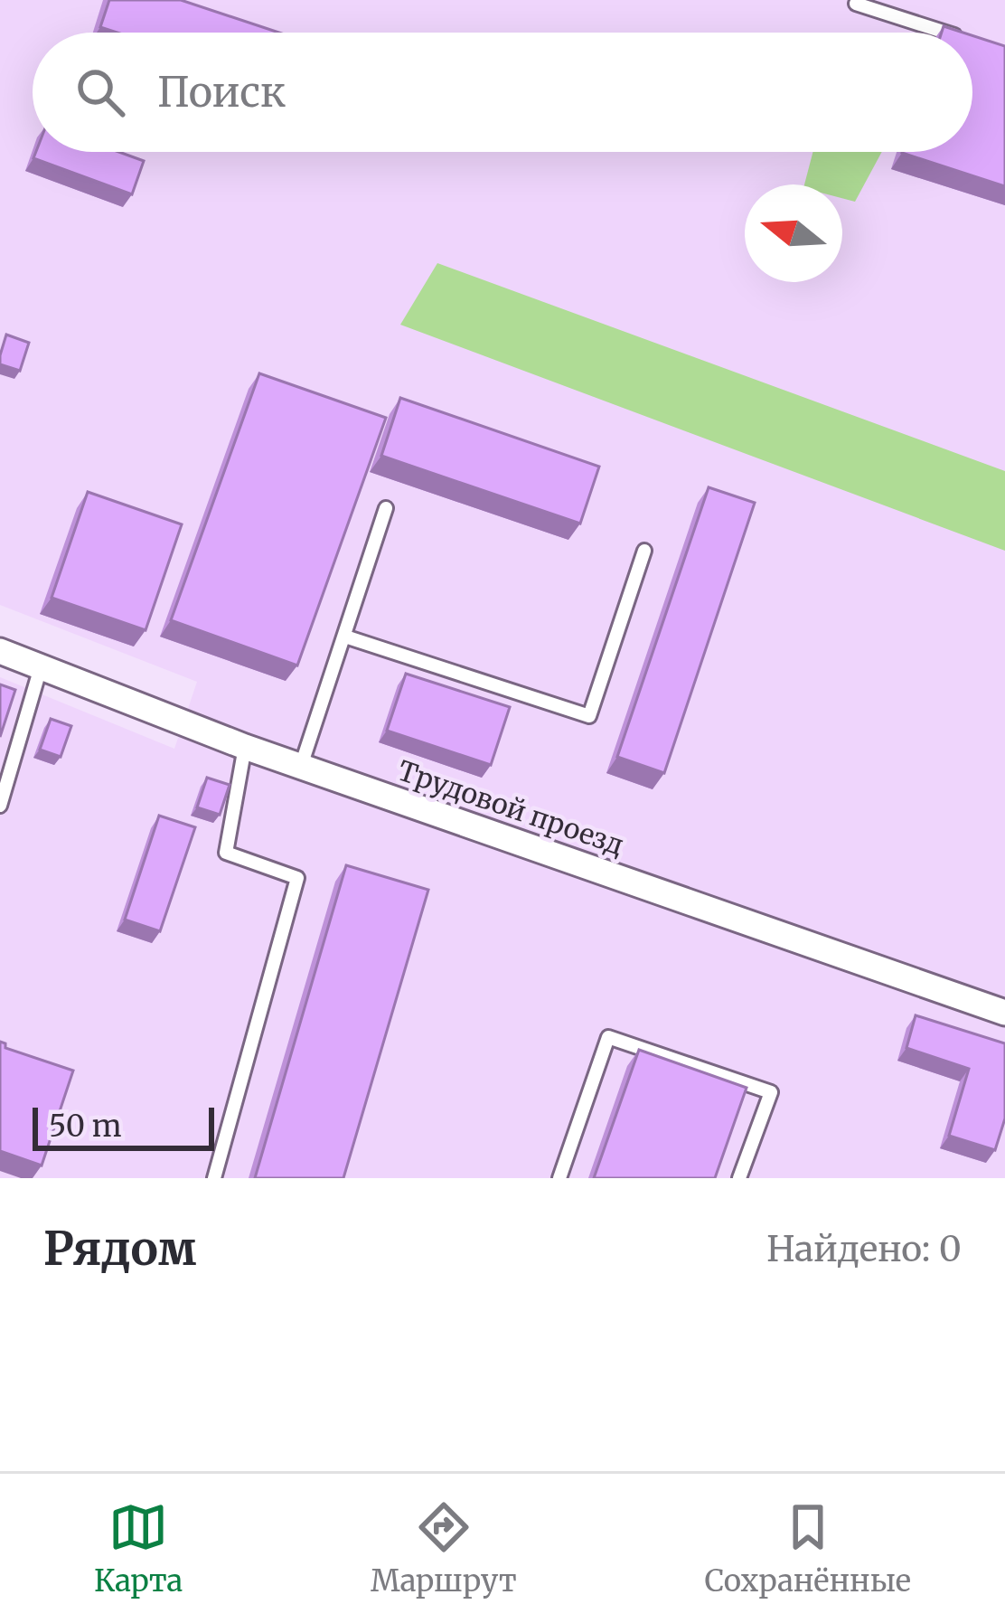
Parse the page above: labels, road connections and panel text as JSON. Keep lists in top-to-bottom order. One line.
{"streets":{"street":["Трудовой проезд"]},"scale_bar":"50 m","north":"left","page":{"search":"Поиск","scale":"50 m","heading":["Рядом","Найдено: 0"],"nav":["Карта","Маршрут","Сохранённые"]}}
